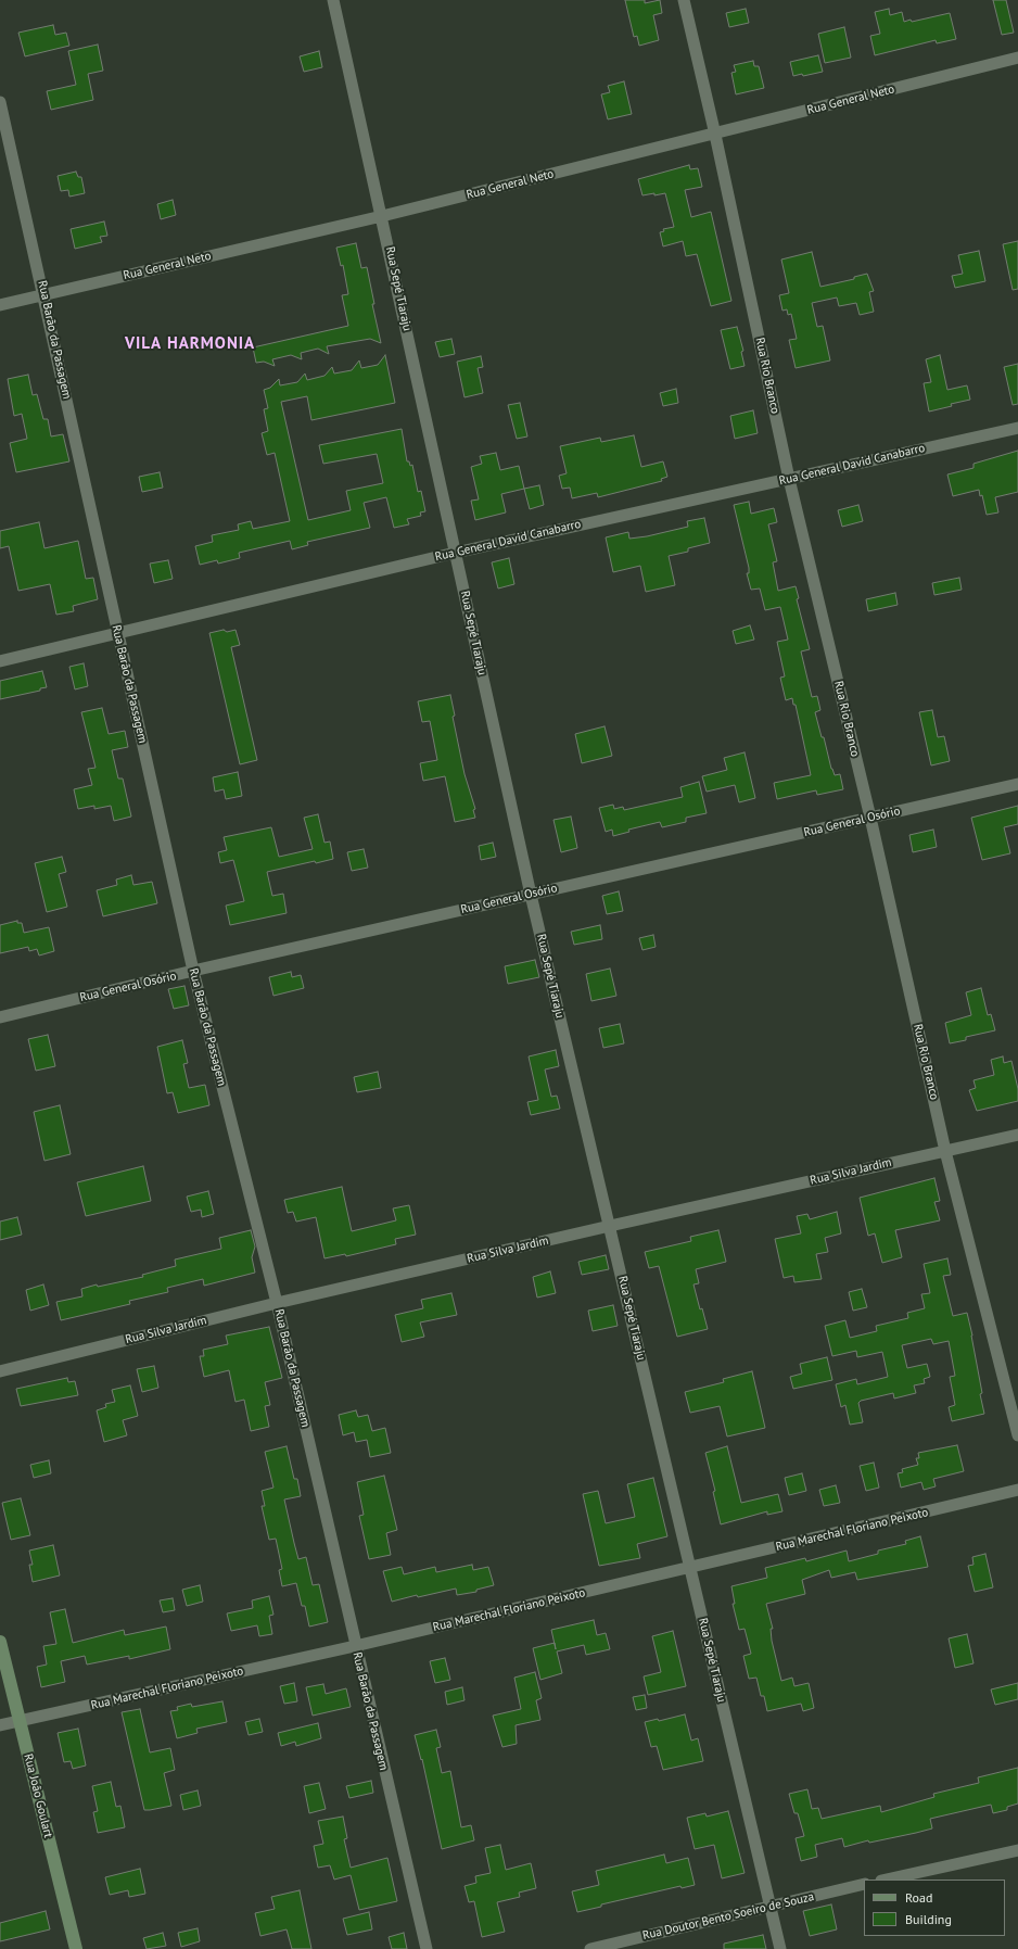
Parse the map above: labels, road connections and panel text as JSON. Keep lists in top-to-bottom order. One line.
{"streets":{"street":["Rua General Neto","Rua Sepé Tiaraju","Rua Barão da Passagem","Rua Rio Branco","Rua General David Canabarro","Rua General Osório","Rua Silva Jardim","Rua Marechal Floriano Peixoto","Rua João Goulart","Rua Doutor Bento Soeiro de Souza"]},"crossings":[["Rua General Neto","Rua Sepé Tiaraju"],["Rua General Neto","Rua Barão da Passagem"],["Rua General Neto","Rua Rio Branco"],["Rua Sepé Tiaraju","Rua General David Canabarro"],["Rua Sepé Tiaraju","Rua General Osório"],["Rua Sepé Tiaraju","Rua Silva Jardim"],["Rua Sepé Tiaraju","Rua Marechal Floriano Peixoto"],["Rua Sepé Tiaraju","Rua Doutor Bento Soeiro de Souza"],["Rua Barão da Passagem","Rua General David Canabarro"],["Rua Barão da Passagem","Rua General Osório"],["Rua Barão da Passagem","Rua Silva Jardim"],["Rua Barão da Passagem","Rua Marechal Floriano Peixoto"],["Rua Rio Branco","Rua General David Canabarro"],["Rua Rio Branco","Rua General Osório"],["Rua Rio Branco","Rua Silva Jardim"],["Rua Marechal Floriano Peixoto","Rua João Goulart"]],"districts":["VILA HARMONIA"],"legend":["Road","Building"]}
